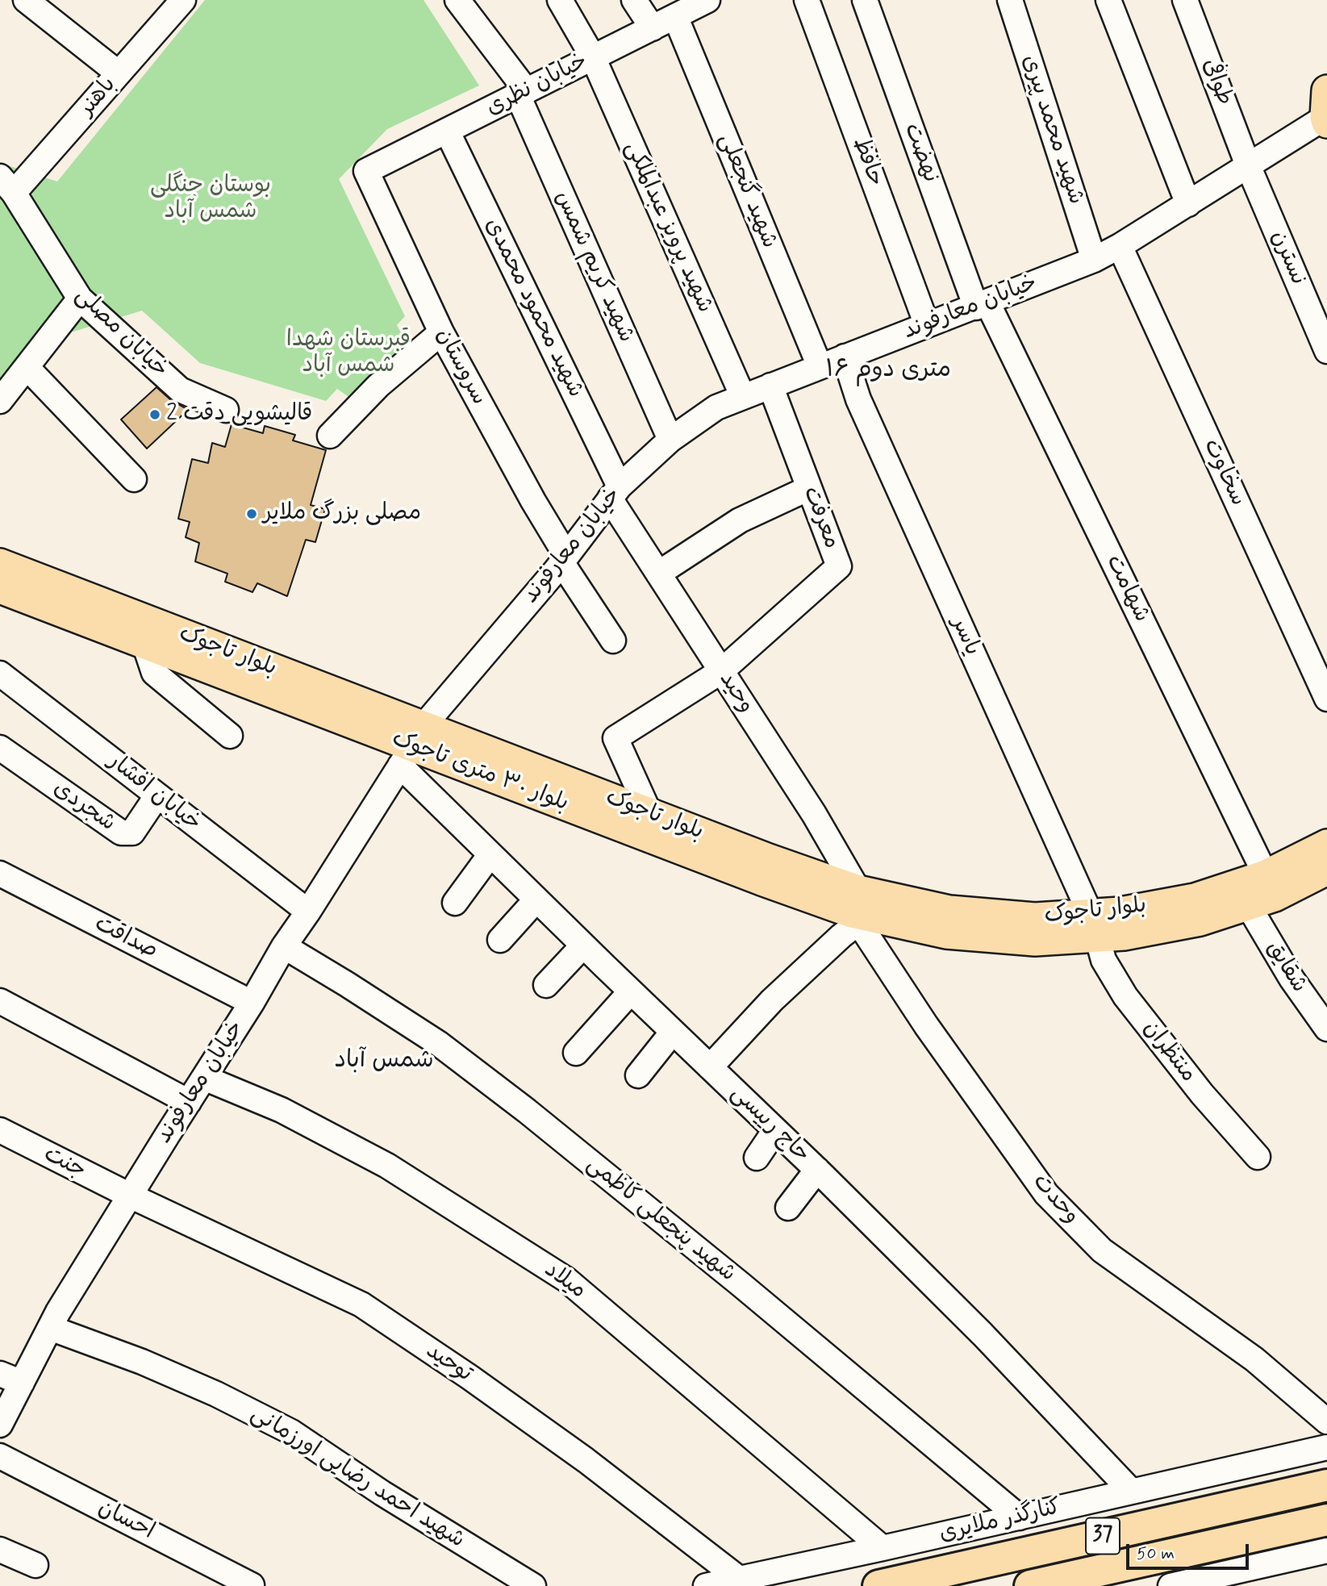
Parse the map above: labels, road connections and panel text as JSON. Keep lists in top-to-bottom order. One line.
{"streets":{"highway":["37"],"main road":["بلوار تاجوک","بلوار ۳۰ متری تاجوک"],"street":["طوافی","خیابان نظری","باهنر","شهید محمد پیری","نهضت","حافظ","شهید گنجعلی","شهید پرویز عبدالملکی","نسترن","شهید کریم شمس","شهید محمود محمدی","خیابان معارفوند","خیابان مصلی","سروستان","سخاوت","معرفت","شهامت","یاسر","وحید","خیابان افشار","شجردی","صداقت","شقایق","منتظران","حاج رییسی","جنت","وحدت","شهید پنجعلی کاظمی","میلاد","توحید","شهید احمد رضایی اورزمانی","احسان","کنارگذر ملایری"]},"crossings":[["طوافی","نسترن"],["طوافی","خیابان معارفوند"],["خیابان نظری","شهید گنجعلی"],["خیابان نظری","شهید پرویز عبدالملکی"],["خیابان نظری","شهید کریم شمس"],["خیابان نظری","شهید محمود محمدی"],["خیابان نظری","سروستان"],["باهنر","خیابان مصلی"],["شهید محمد پیری","خیابان معارفوند"],["نهضت","خیابان معارفوند"],["نهضت","شهامت"],["حافظ","خیابان معارفوند"],["شهید گنجعلی","خیابان معارفوند"],["شهید پرویز عبدالملکی","خیابان معارفوند"],["نسترن","خیابان معارفوند"],["شهید کریم شمس","خیابان معارفوند"],["شهید محمود محمدی","خیابان معارفوند"],["شهید محمود محمدی","وحید"],["خیابان معارفوند","سروستان"],["خیابان معارفوند","سخاوت"],["خیابان معارفوند","معرفت"],["خیابان معارفوند","شهامت"],["خیابان معارفوند","یاسر"],["خیابان معارفوند","بلوار تاجوک"],["خیابان معارفوند","وحید"],["خیابان معارفوند","بلوار ۳۰ متری تاجوک"],["خیابان معارفوند","خیابان افشار"],["خیابان معارفوند","صداقت"],["خیابان معارفوند","حاج رییسی"],["خیابان معارفوند","جنت"],["خیابان معارفوند","شهید پنجعلی کاظمی"],["خیابان معارفوند","میلاد"],["خیابان معارفوند","توحید"],["خیابان معارفوند","شهید احمد رضایی اورزمانی"],["معرفت","وحید"],["شهامت","بلوار تاجوک"],["یاسر","بلوار تاجوک"],["یاسر","بلوار ۳۰ متری تاجوک"],["یاسر","منتظران"],["بلوار تاجوک","وحید"],["بلوار تاجوک","بلوار ۳۰ متری تاجوک"],["بلوار تاجوک","منتظران"],["بلوار تاجوک","حاج رییسی"],["بلوار تاجوک","وحدت"],["وحید","بلوار ۳۰ متری تاجوک"],["وحید","وحدت"],["بلوار ۳۰ متری تاجوک","شقایق"],["بلوار ۳۰ متری تاجوک","منتظران"],["بلوار ۳۰ متری تاجوک","حاج رییسی"],["بلوار ۳۰ متری تاجوک","وحدت"],["خیابان افشار","شجردی"],["حاج رییسی","کنارگذر ملایری"],["جنت","توحید"],["شهید پنجعلی کاظمی","کنارگذر ملایری"],["میلاد","کنارگذر ملایری"],["توحید","کنارگذر ملایری"]],"districts":["۱۶ متری دوم","شمس آباد"],"parks":["بوستان جنگلی شمس آباد","قبرستان شهدا شمس آباد"],"places":["قالیشویی دقت 2","مصلی بزرگ ملایر"],"scale_bar":"50 m"}
